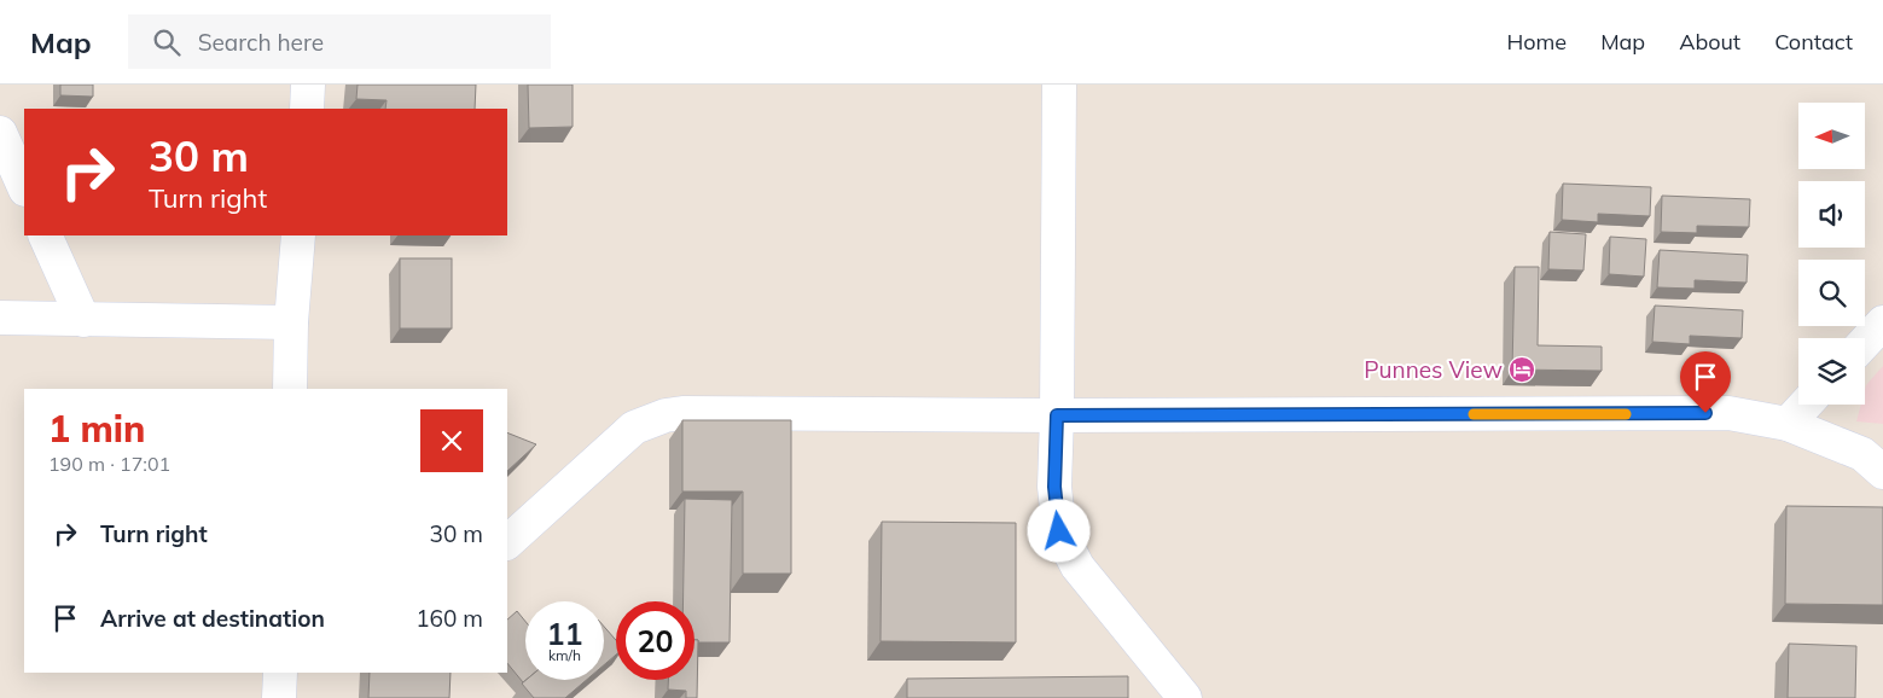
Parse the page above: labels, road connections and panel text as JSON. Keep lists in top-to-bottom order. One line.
{"places":{"hotel":["Punnes View"]},"north":"left","page":{"header":"Map","search":"Search here","nav":["Home","Map","About","Contact"],"turn":["30 m","Turn right"],"heading":["1 min","190 m · 17:01"],"list":[{"name":"Turn right","value":"30 m"},{"name":"Arrive at destination","value":"160 m"}],"speed":"11 km/h","limit":"20"}}
